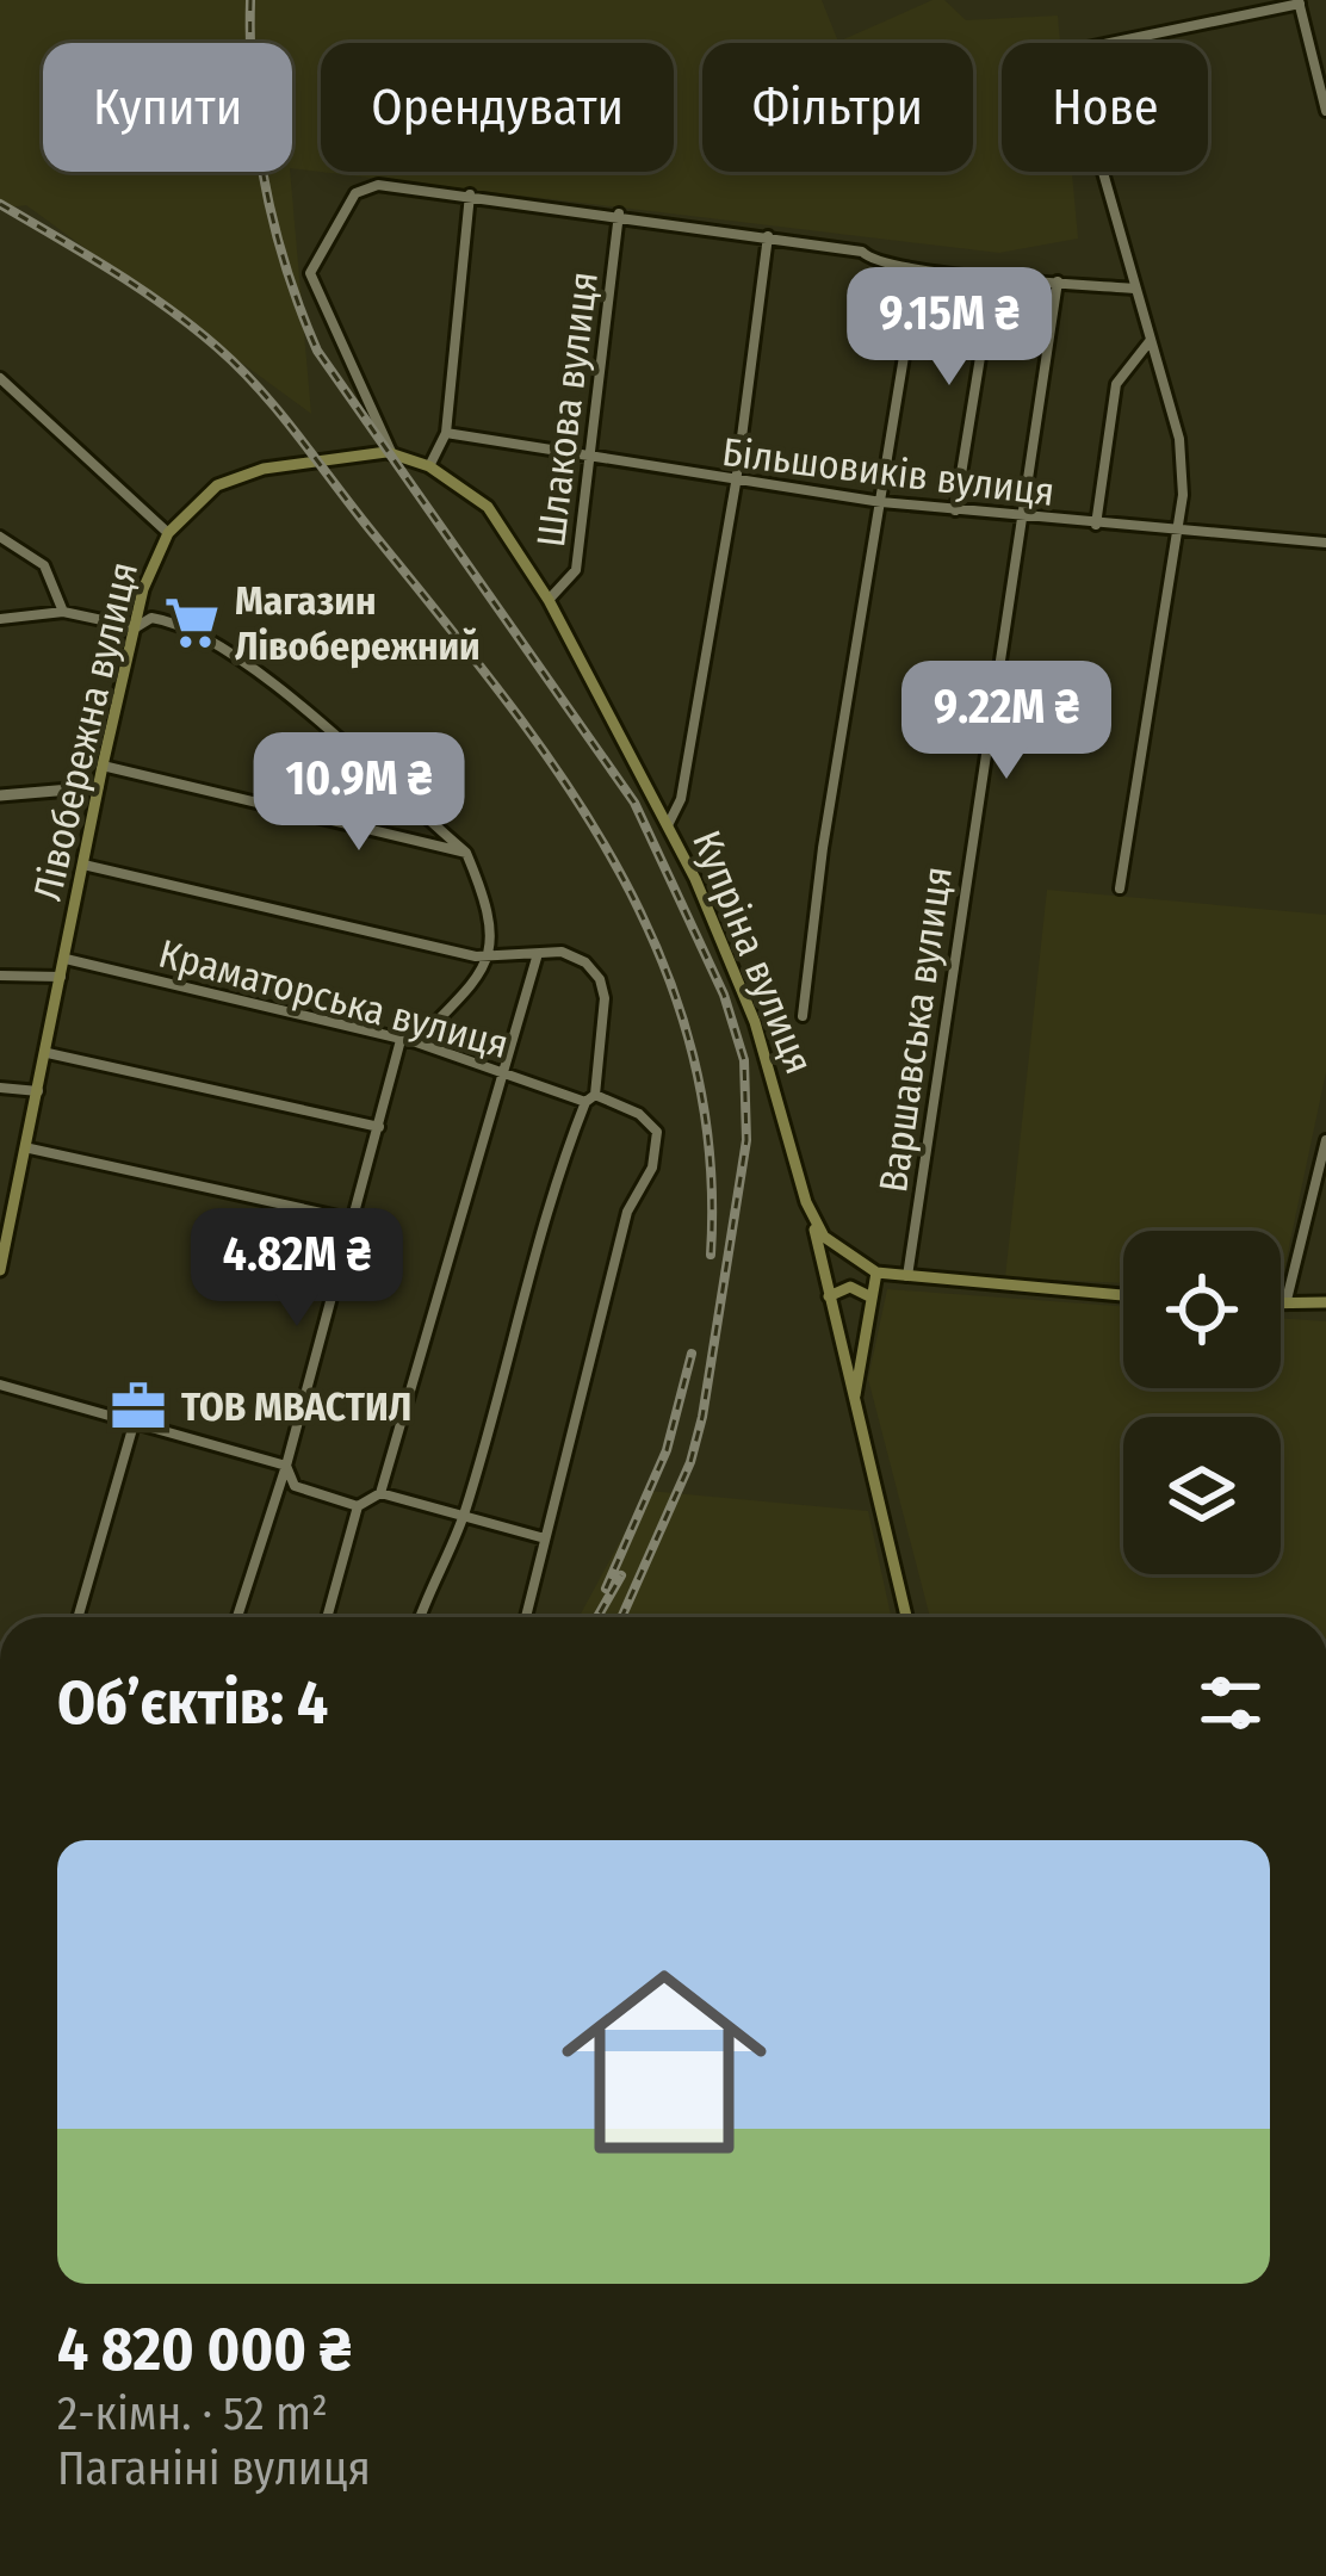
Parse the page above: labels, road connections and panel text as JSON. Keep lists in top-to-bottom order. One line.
{"streets":{"main road":["Лівобережна вулиця","Купріна вулиця"],"street":["Шлакова вулиця","Більшовиків вулиця","Краматорська вулиця","Варшавська вулиця"]},"crossings":[["Шлакова вулиця","Більшовиків вулиця"],["Шлакова вулиця","Купріна вулиця"],["Більшовиків вулиця","Варшавська вулиця"],["Лівобережна вулиця","Купріна вулиця"],["Лівобережна вулиця","Краматорська вулиця"],["Купріна вулиця","Варшавська вулиця"]],"places":{"supermarket":["Магазин Лівобережний"],"office":["ТОВ МВАСТИЛ"]},"page":{"chip":["Купити","Орендувати","Фільтри","Нове"],"price":["9.15M ₴","9.22M ₴","10.9M ₴","4.82M ₴"],"heading":"Об’єктів: 4","list":[{"name":"4 820 000 ₴","note":"2-кімн. · 52 m² · Паганіні вулиця"}]}}
